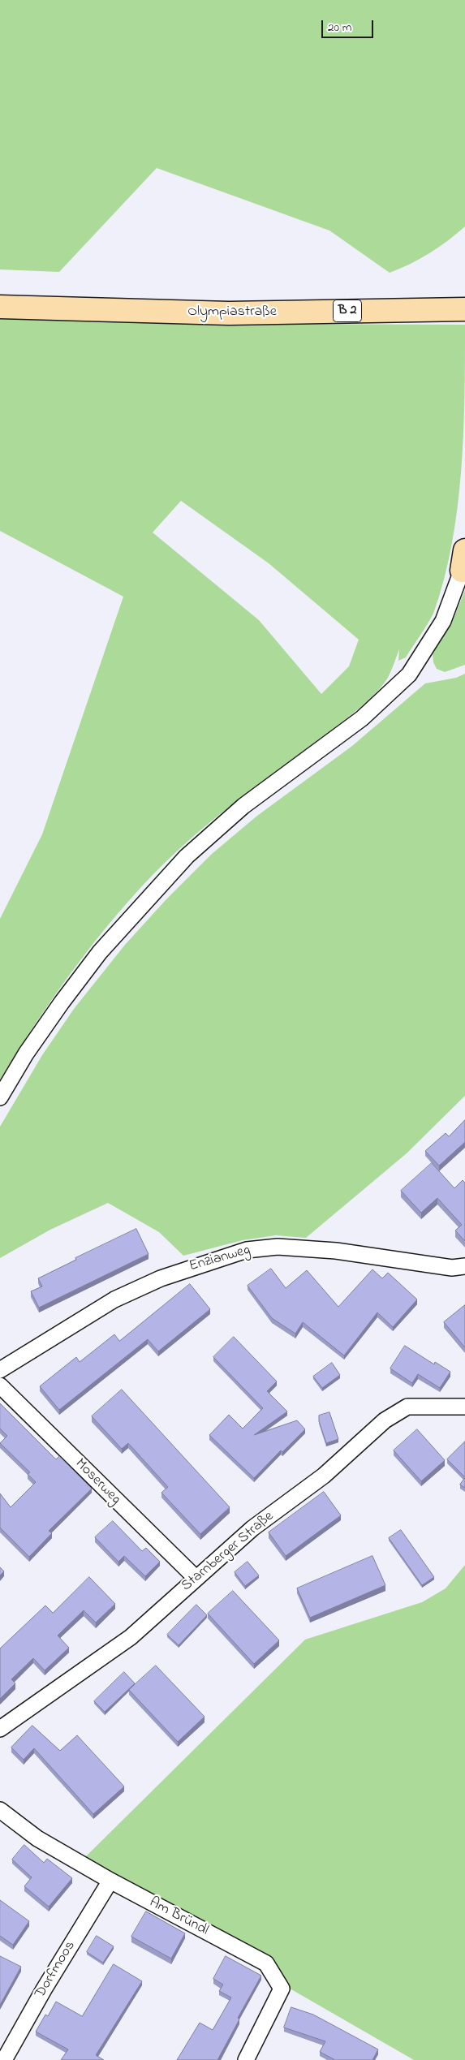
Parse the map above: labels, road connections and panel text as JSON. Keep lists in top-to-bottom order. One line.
{"streets":{"main road":["B 2","Olympiastraße"],"street":["Enzianweg","Moserweg","Starnberger Straße","Am Bründl","Dorfmoos"]},"crossings":[["Moserweg","Starnberger Straße"],["Am Bründl","Dorfmoos"]],"scale_bar":"20 m"}
